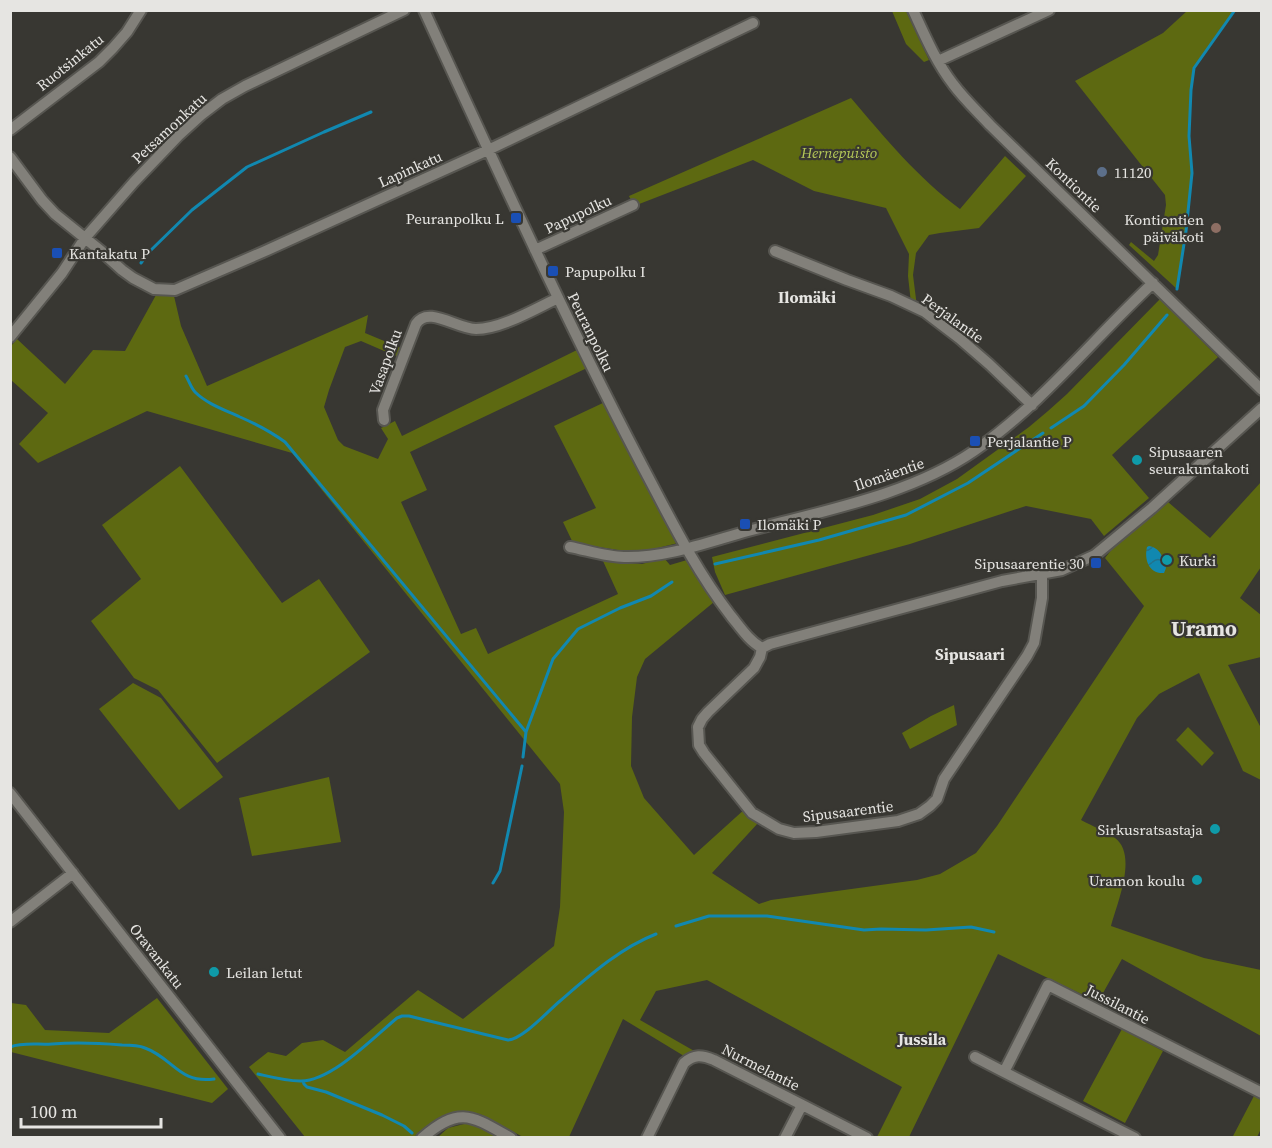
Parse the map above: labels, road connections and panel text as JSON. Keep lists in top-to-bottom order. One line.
{"streets":{"street":["Ruotsinkatu","Petsamonkatu","Lapinkatu","Kontiontie","Papupolku","Perjalantie","Peuranpolku","Vasapolku","Ilomäentie","Sipusaarentie","Oravankatu","Jussilantie","Nurmelantie"]},"crossings":[["Petsamonkatu","Lapinkatu"],["Lapinkatu","Peuranpolku"],["Kontiontie","Ilomäentie"],["Papupolku","Peuranpolku"],["Perjalantie","Ilomäentie"],["Peuranpolku","Vasapolku"],["Peuranpolku","Ilomäentie"],["Peuranpolku","Sipusaarentie"]],"districts":["Ilomäki","Uramo","Sipusaari","Jussila"],"parks":["Hernepuisto"],"places":{"other":["11120","Kontiontien päiväkoti","Sipusaaren seurakuntakoti","Kurki","Sirkusratsastaja","Uramon koulu","Leilan letut"],"transit":["Peuranpolku L","Kantakatu P","Papupolku I","Perjalantie P","Ilomäki P","Sipusaarentie 30"]},"scale_bar":"100 m"}
